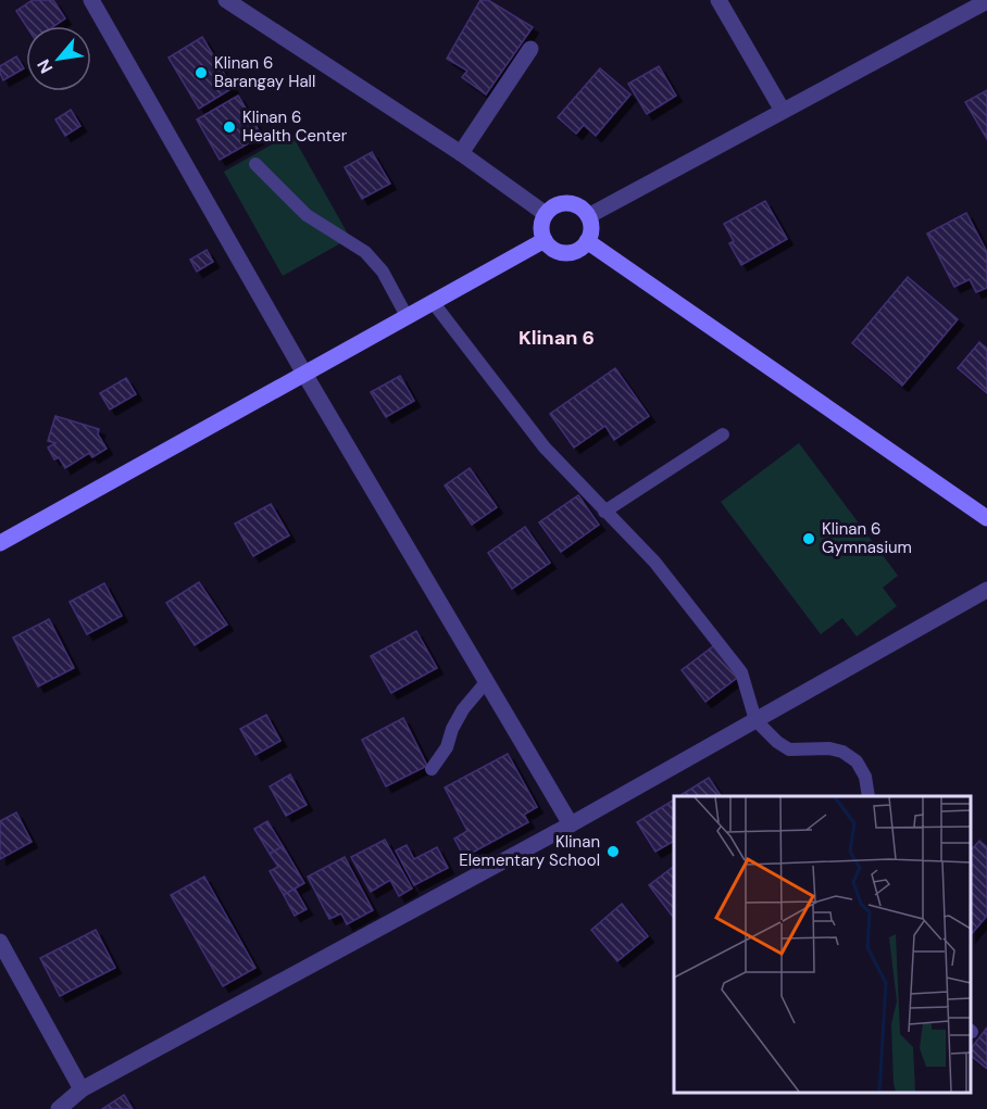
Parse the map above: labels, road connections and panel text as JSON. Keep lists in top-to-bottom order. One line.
{"districts":["Klinan 6"],"places":["Klinan 6 Barangay Hall","Klinan 6 Health Center","Klinan 6 Gymnasium","Klinan Elementary School"],"north":"bottom left"}
